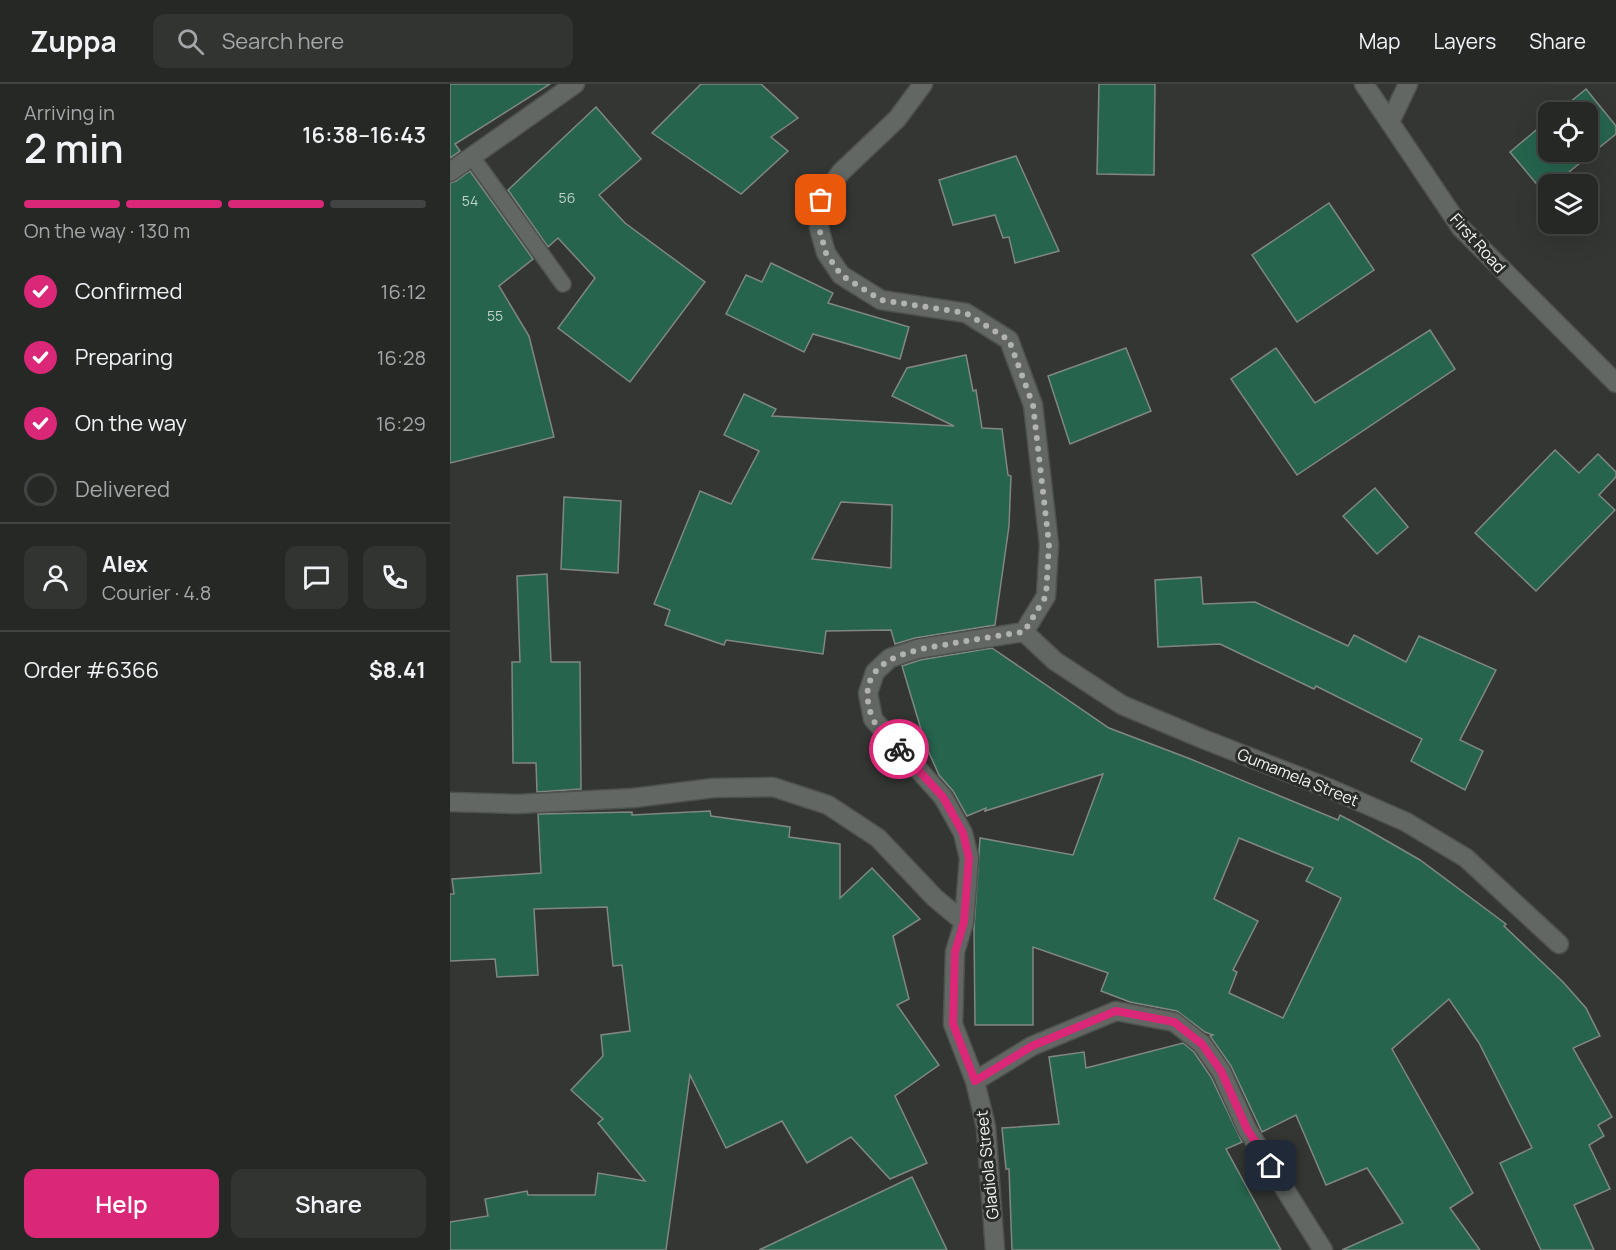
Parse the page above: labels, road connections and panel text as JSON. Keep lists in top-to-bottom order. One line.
{"streets":{"street":["First Road","Gumamela Street","Gladiola Street"]},"crossings":[["Gumamela Street","Gladiola Street"]],"house_numbers":["56","54","55"],"page":{"header":"Zuppa","search":"Search here","nav":["Map","Layers","Share"],"heading":["2 min","Arriving in","16:38–16:43"],"panel":["Alex","Courier · 4.8","Order #6366","$8.41"],"bar":"On the way · 130 m","list":[["Confirmed","16:12"],["Preparing","16:28"],["On the way","16:29"],"Delivered"],"buttons":["Help","Share"]}}
